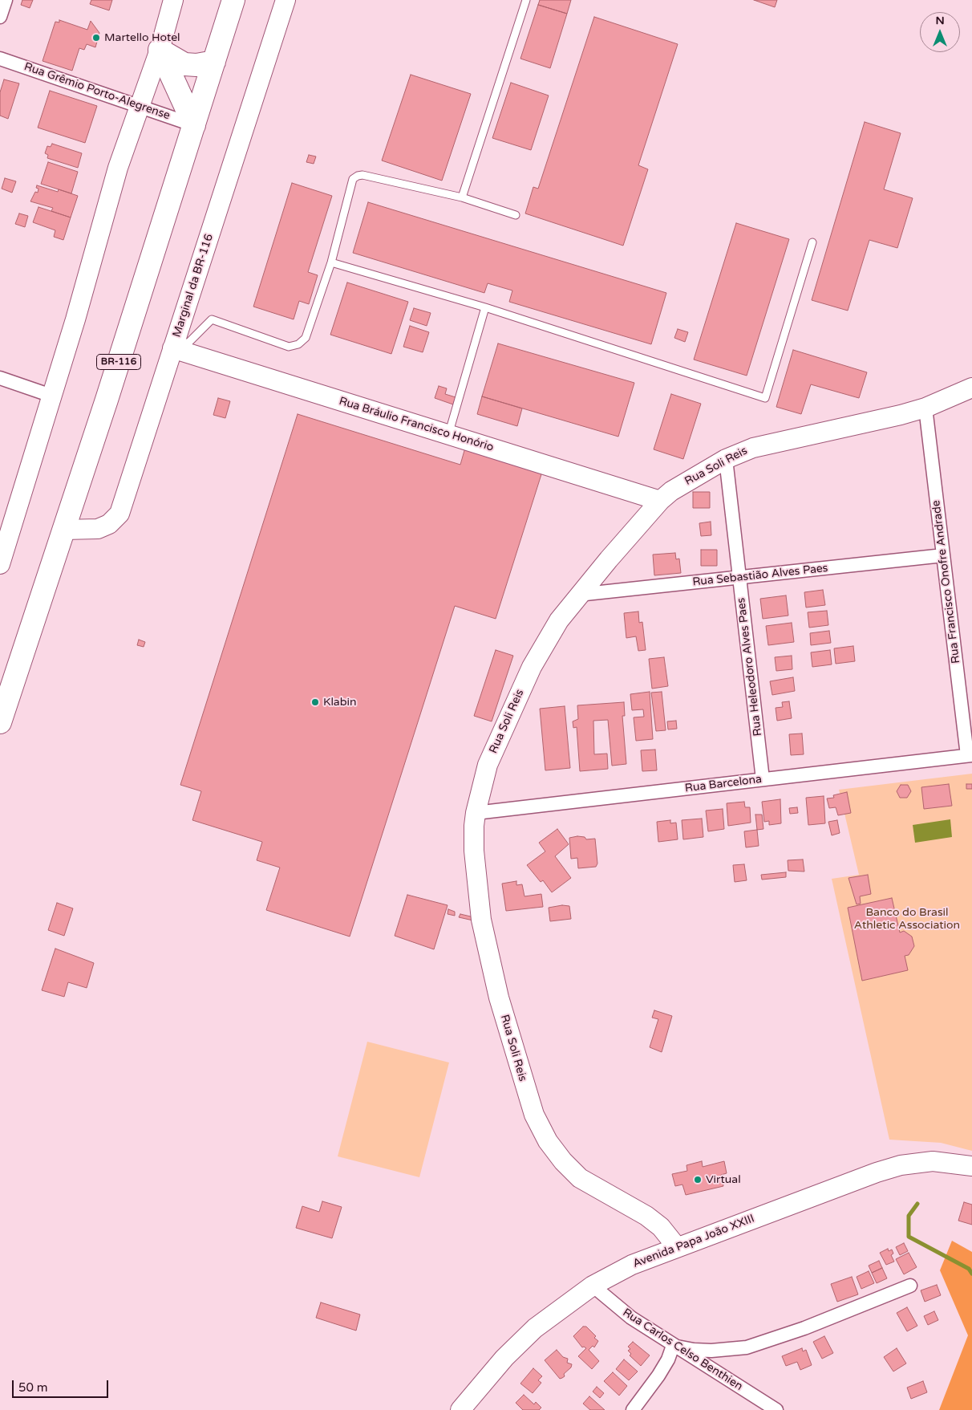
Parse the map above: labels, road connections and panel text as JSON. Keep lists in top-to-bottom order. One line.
{"streets":{"highway":["BR-116"],"street":["Rua Grêmio Porto-Alegrense","Marginal da BR-116","Rua Bráulio Francisco Honório","Rua Soli Reis","Rua Sebastião Alves Paes","Rua Francisco Onofre Andrade","Rua Heleodoro Alves Paes","Rua Barcelona","Avenida Papa João XXIII","Rua Carlos Celso Benthien"]},"crossings":[["Rua Grêmio Porto-Alegrense","BR-116"],["Marginal da BR-116","BR-116"],["Marginal da BR-116","Rua Bráulio Francisco Honório"],["Rua Bráulio Francisco Honório","Rua Soli Reis"],["Rua Soli Reis","Rua Sebastião Alves Paes"],["Rua Soli Reis","Rua Francisco Onofre Andrade"],["Rua Soli Reis","Rua Heleodoro Alves Paes"],["Rua Soli Reis","Rua Barcelona"],["Rua Soli Reis","Avenida Papa João XXIII"],["Rua Sebastião Alves Paes","Rua Francisco Onofre Andrade"],["Rua Sebastião Alves Paes","Rua Heleodoro Alves Paes"],["Rua Francisco Onofre Andrade","Rua Barcelona"],["Rua Heleodoro Alves Paes","Rua Barcelona"],["Avenida Papa João XXIII","Rua Carlos Celso Benthien"]],"parks":["Banco do Brasil Athletic Association"],"places":["Martello Hotel","Klabin","Virtual"],"scale_bar":"50 m","north":"top"}
